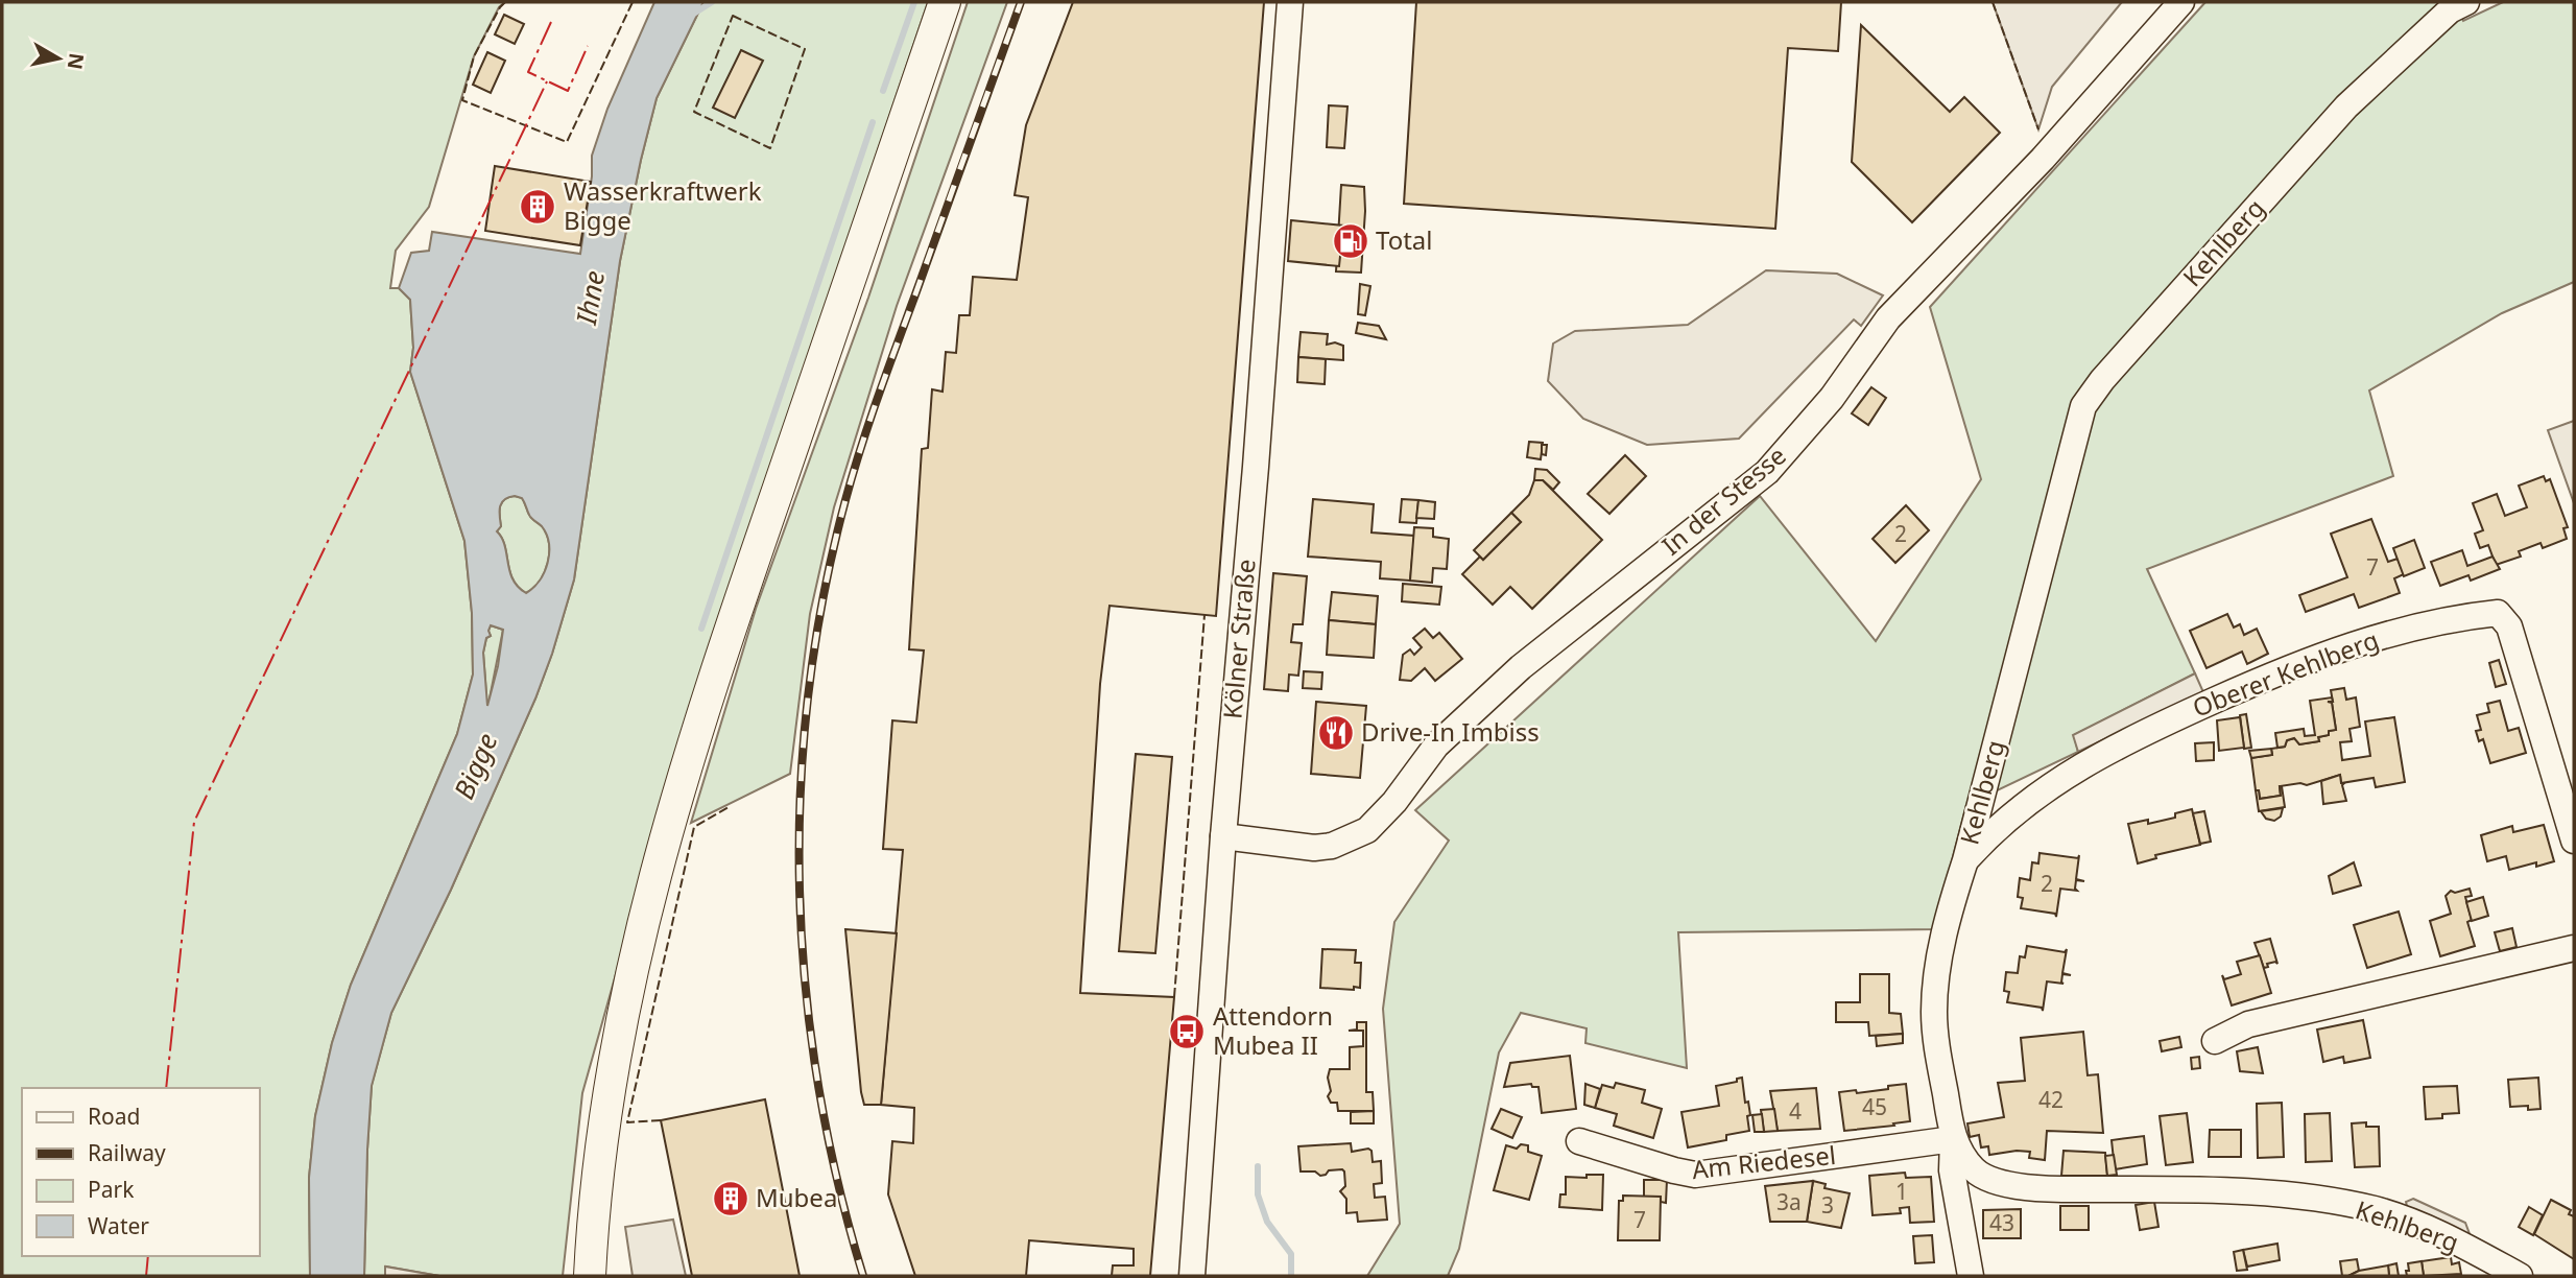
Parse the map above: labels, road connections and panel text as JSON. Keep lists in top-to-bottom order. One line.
{"streets":{"street":["Kehlberg","In der Stesse","Kölner Straße","Oberer Kehlberg","Am Riedesel"]},"crossings":[["Kehlberg","Oberer Kehlberg"],["Kehlberg","Am Riedesel"],["In der Stesse","Kölner Straße"]],"water":["Ihne","Bigge"],"places":{"building":["Wasserkraftwerk Bigge","Mubea"],"fuel station":["Total"],"restaurant":["Drive-In Imbiss"],"bus stop":["Attendorn Mubea II"]},"house_numbers":["2","7","2","42","45","4","1","3a","3","7","43"],"legend":["Road","Railway","Park","Water"],"north":"right"}
